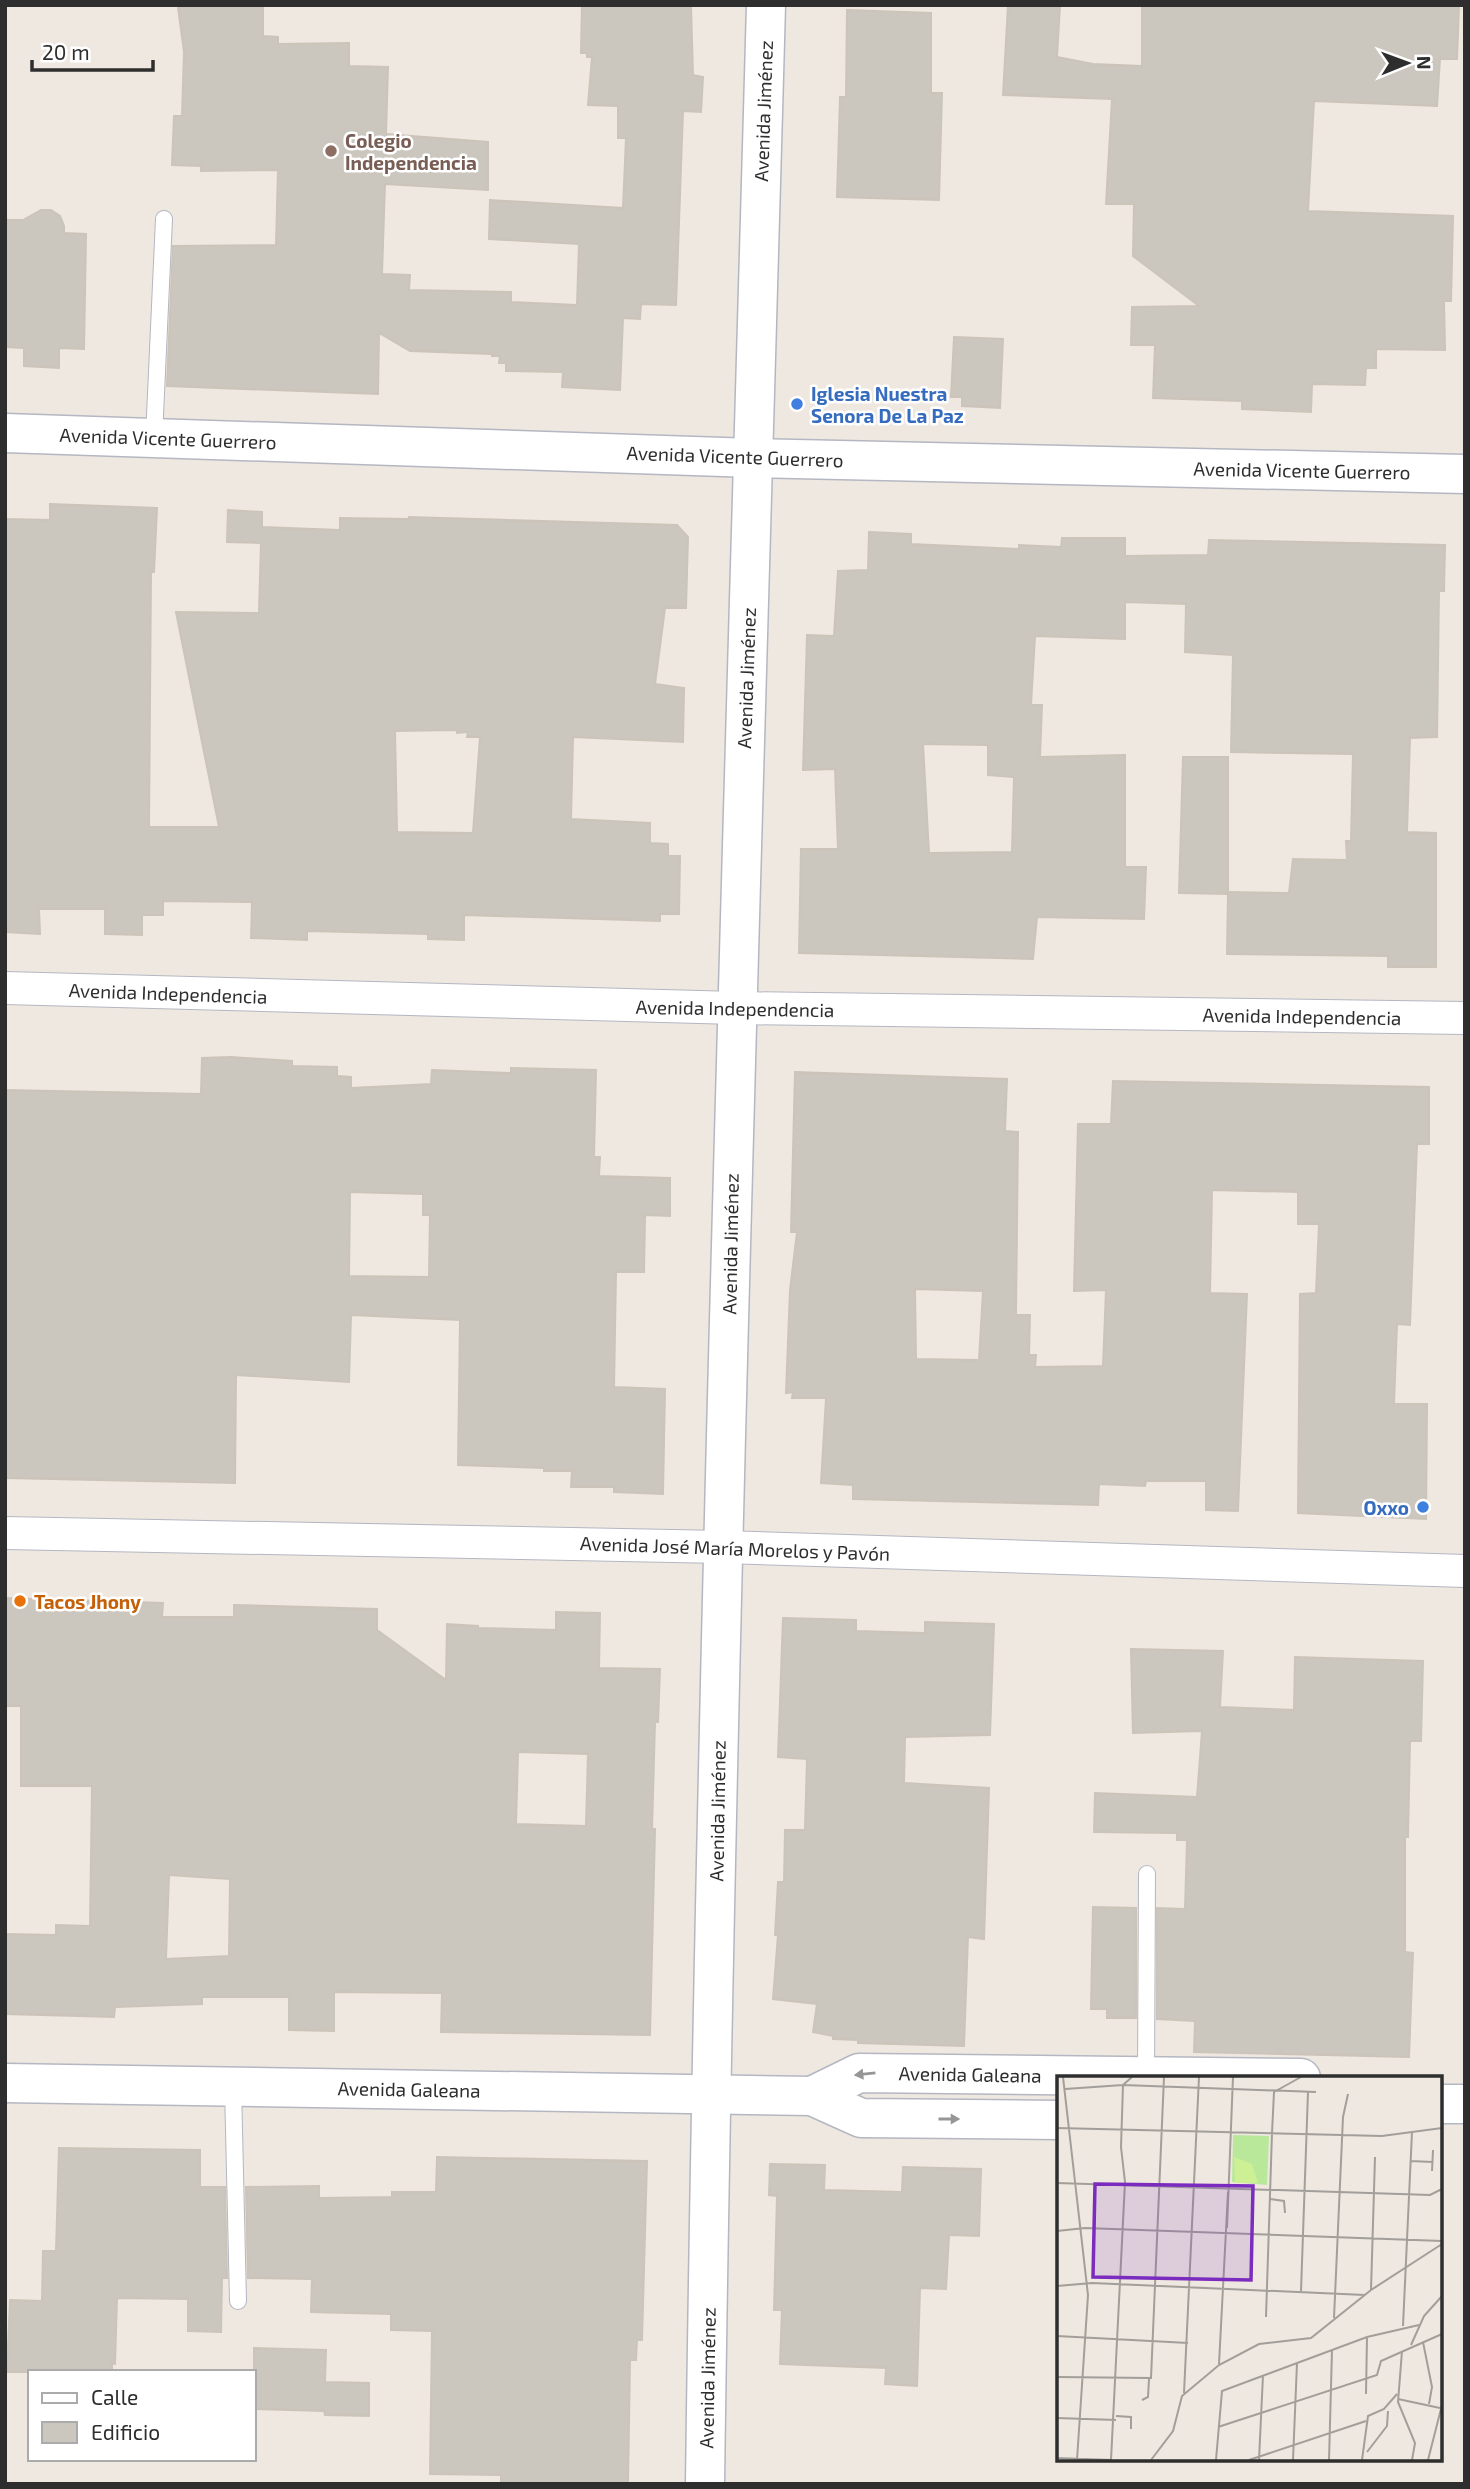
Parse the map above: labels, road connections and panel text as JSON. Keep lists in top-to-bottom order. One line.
{"streets":{"street":["Avenida Jiménez","Avenida Vicente Guerrero","Avenida Independencia","Avenida José María Morelos y Pavón","Avenida Galeana"]},"crossings":[["Avenida Jiménez","Avenida Vicente Guerrero"],["Avenida Jiménez","Avenida Independencia"],["Avenida Jiménez","Avenida José María Morelos y Pavón"],["Avenida Jiménez","Avenida Galeana"]],"places":["Colegio Independencia","Iglesia Nuestra Senora De La Paz","Oxxo","Tacos Jhony"],"legend":["Calle","Edificio"],"scale_bar":"20 m","north":"right"}
